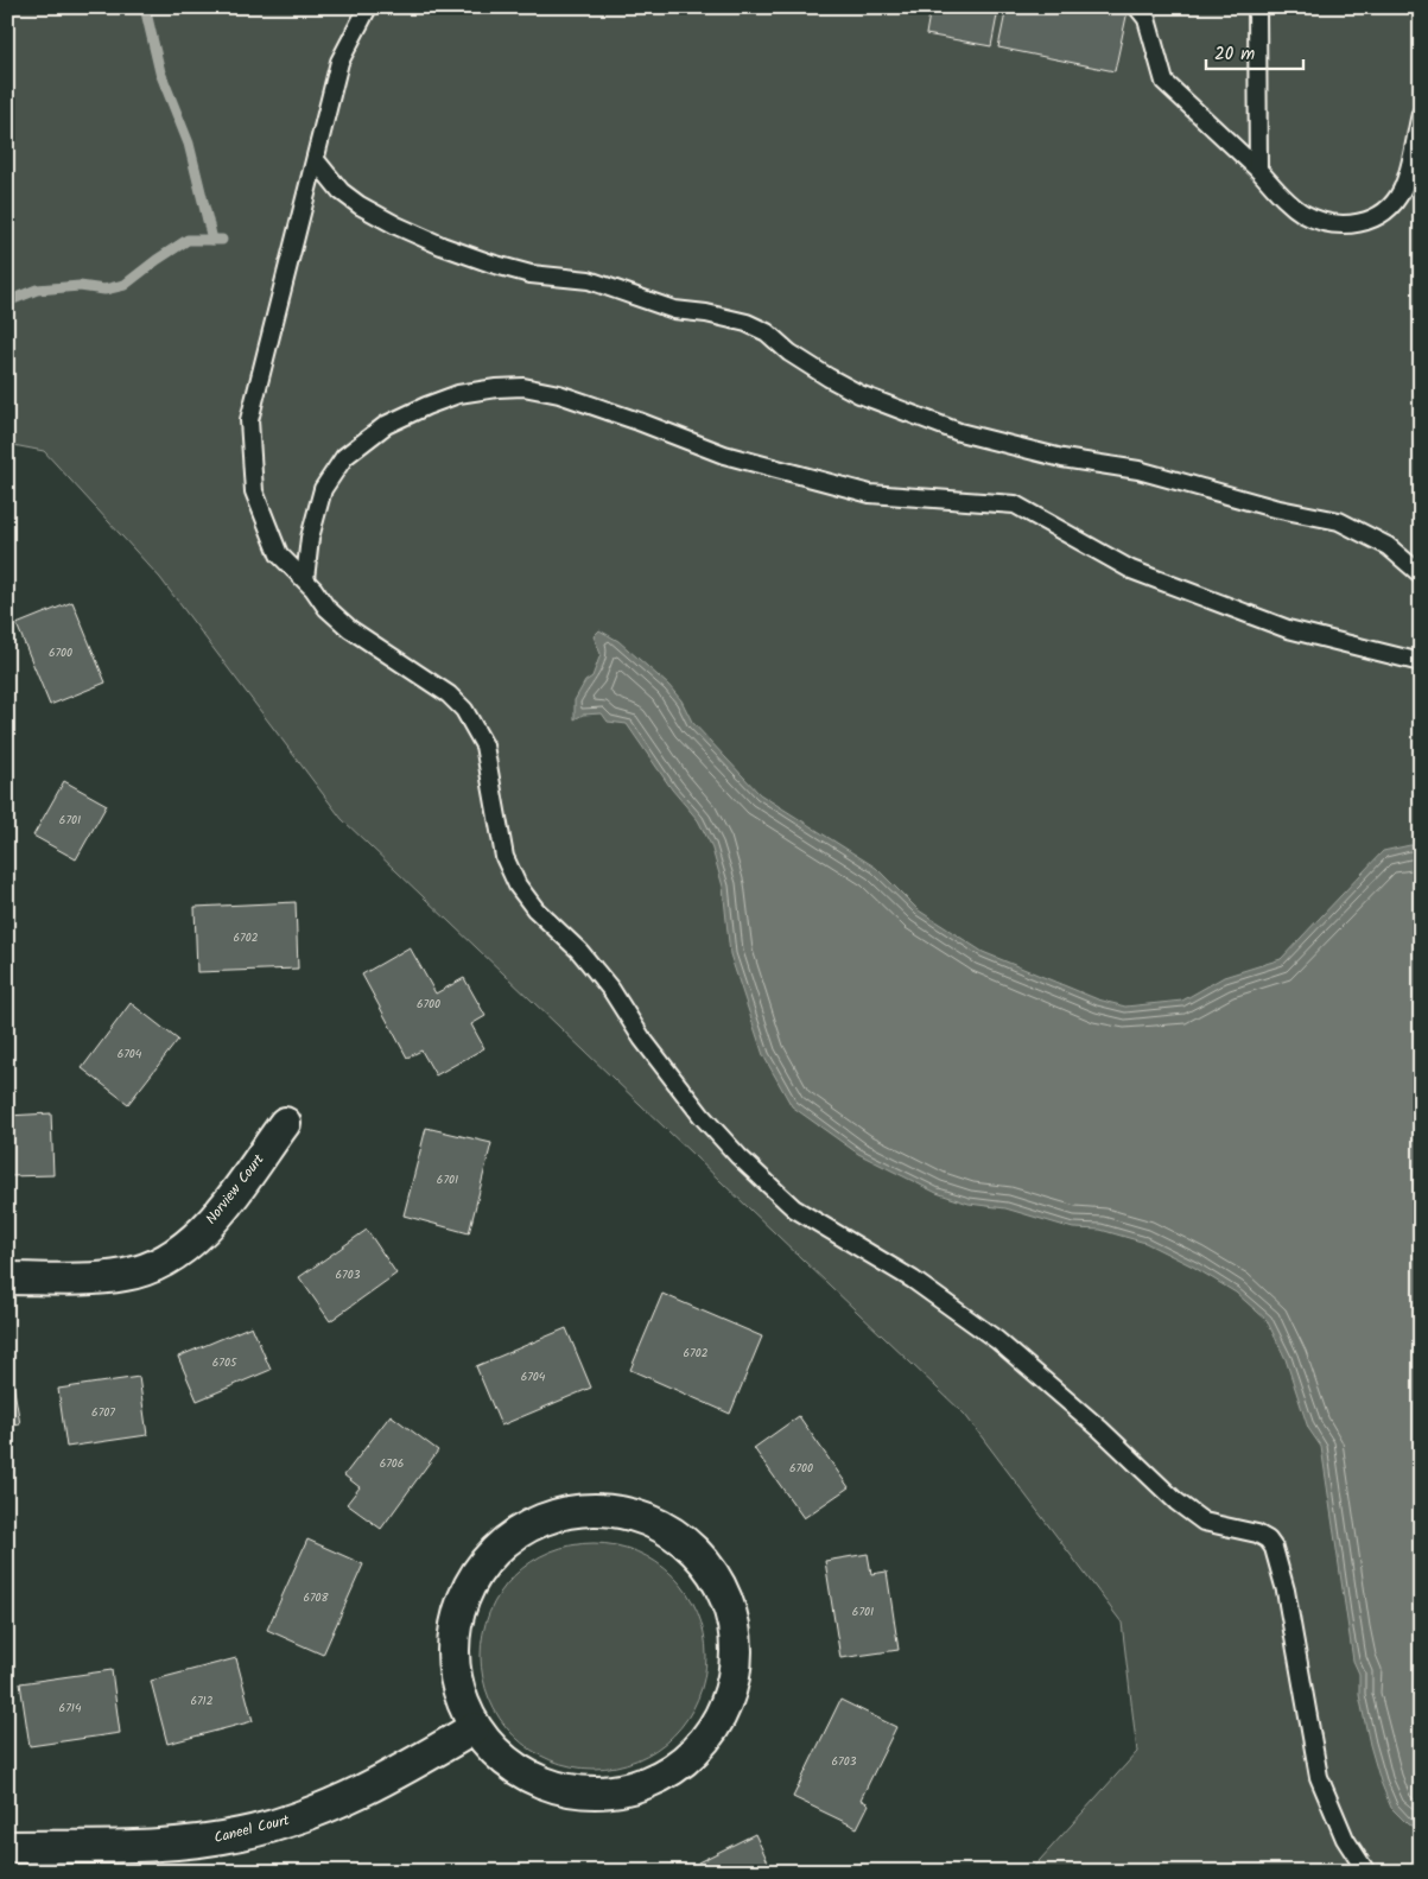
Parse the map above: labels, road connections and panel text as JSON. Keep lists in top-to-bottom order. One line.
{"streets":{"street":["Norview Court","Caneel Court"]},"house_numbers":["6700","6701","6702","6700","6704","6701","6703","6702","6705","6704","6707","6706","6700","6708","6701","6712","6714","6703"],"scale_bar":"20 m"}
